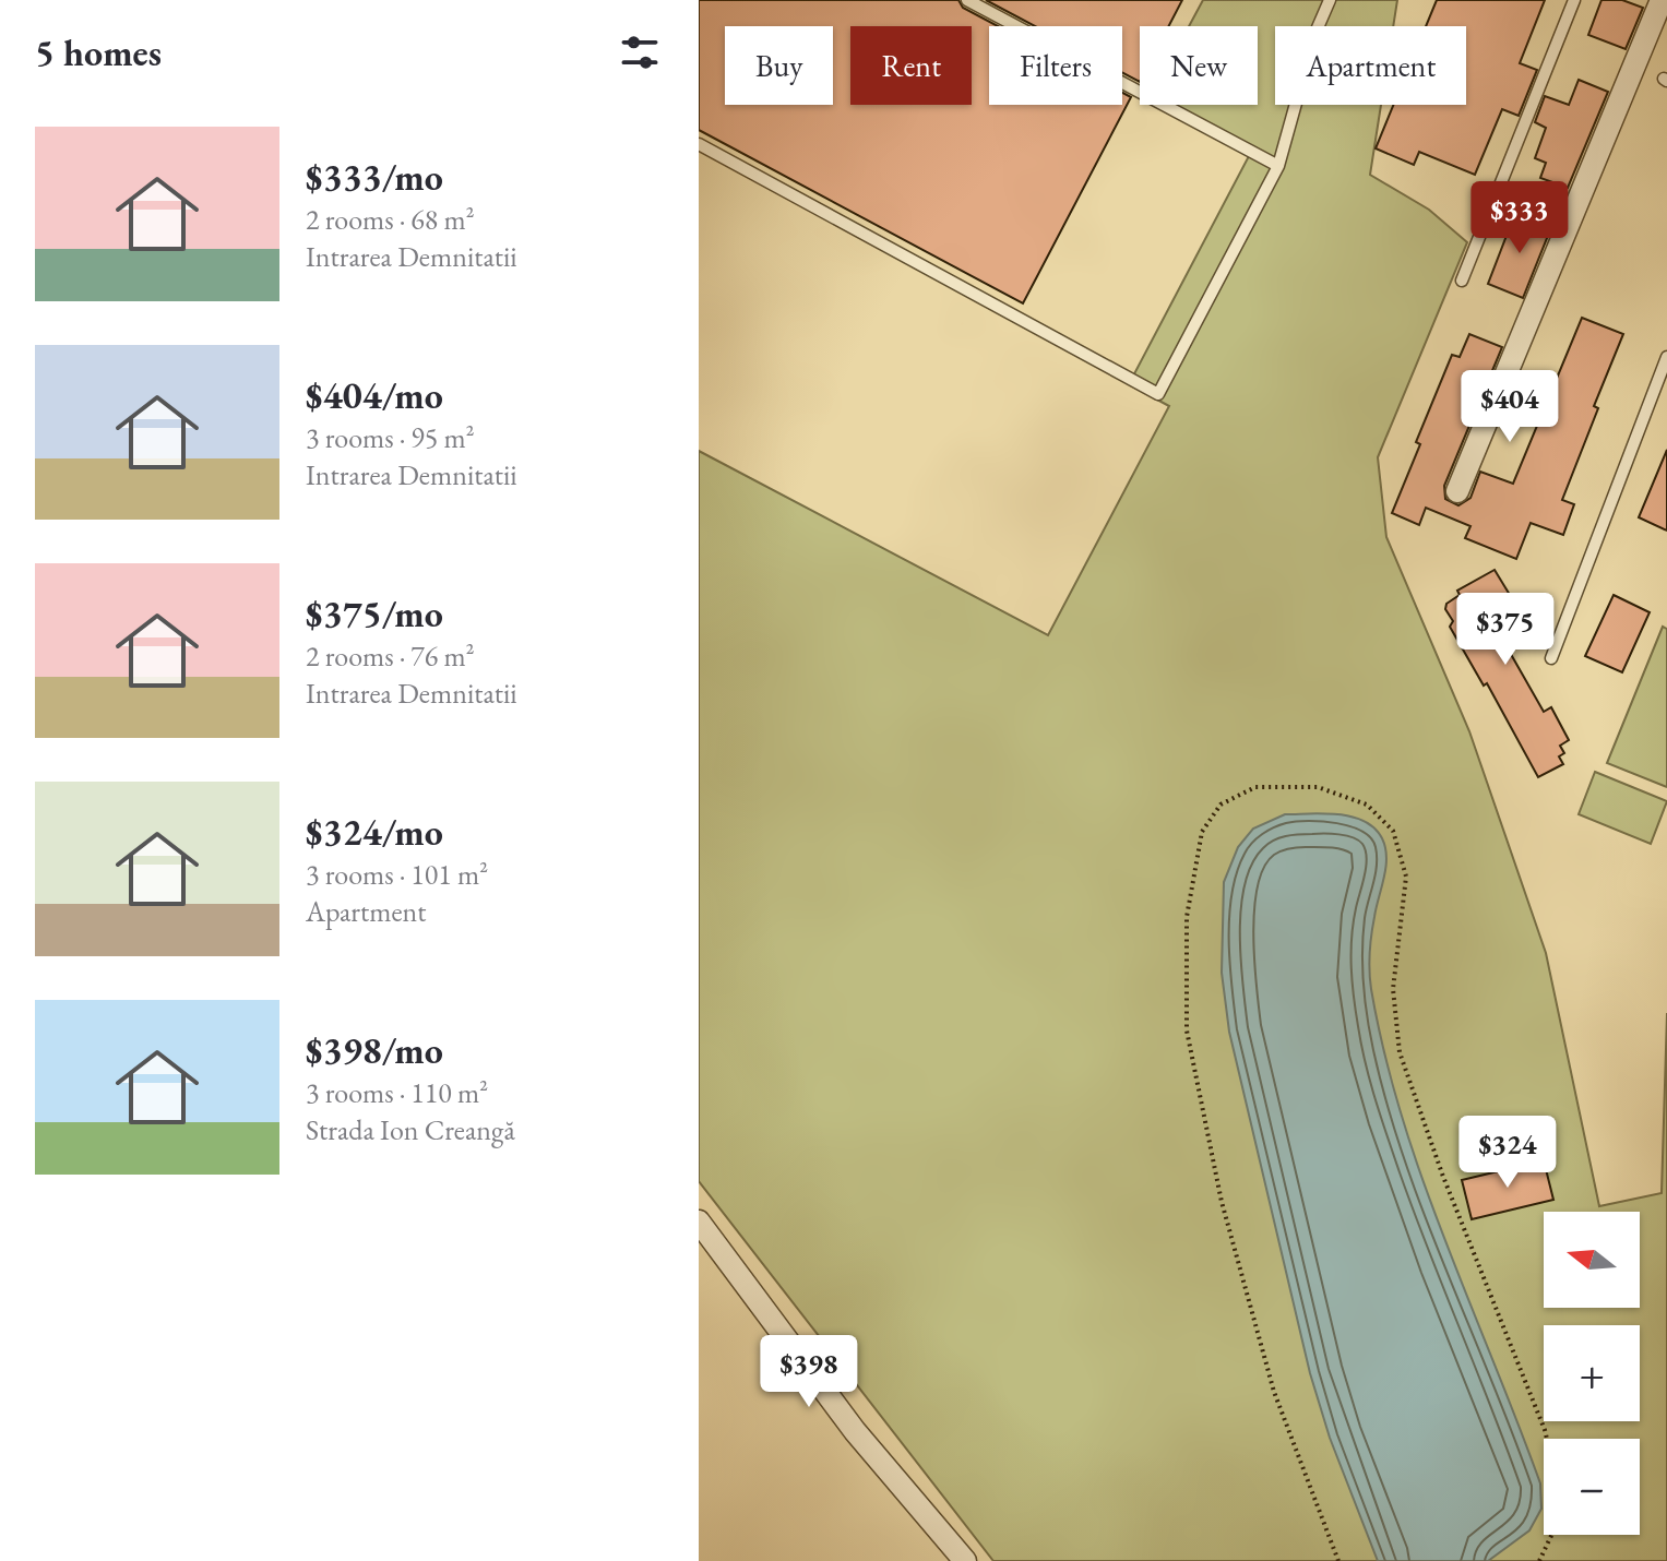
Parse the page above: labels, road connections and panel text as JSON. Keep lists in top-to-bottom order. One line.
{"north":"left","page":{"heading":"5 homes","chip":["Buy","Rent","Filters","New","Apartment"],"list":[{"name":"$333/mo","note":"2 rooms · 68 m² · Intrarea Demnitatii"},{"name":"$404/mo","note":"3 rooms · 95 m² · Intrarea Demnitatii"},{"name":"$375/mo","note":"2 rooms · 76 m² · Intrarea Demnitatii"},{"name":"$324/mo","note":"3 rooms · 101 m² · Apartment"},{"name":"$398/mo","note":"3 rooms · 110 m² · Strada Ion Creangă"}],"price":["$333","$404","$375","$324","$398"],"map_buttons":["+","−"]}}
